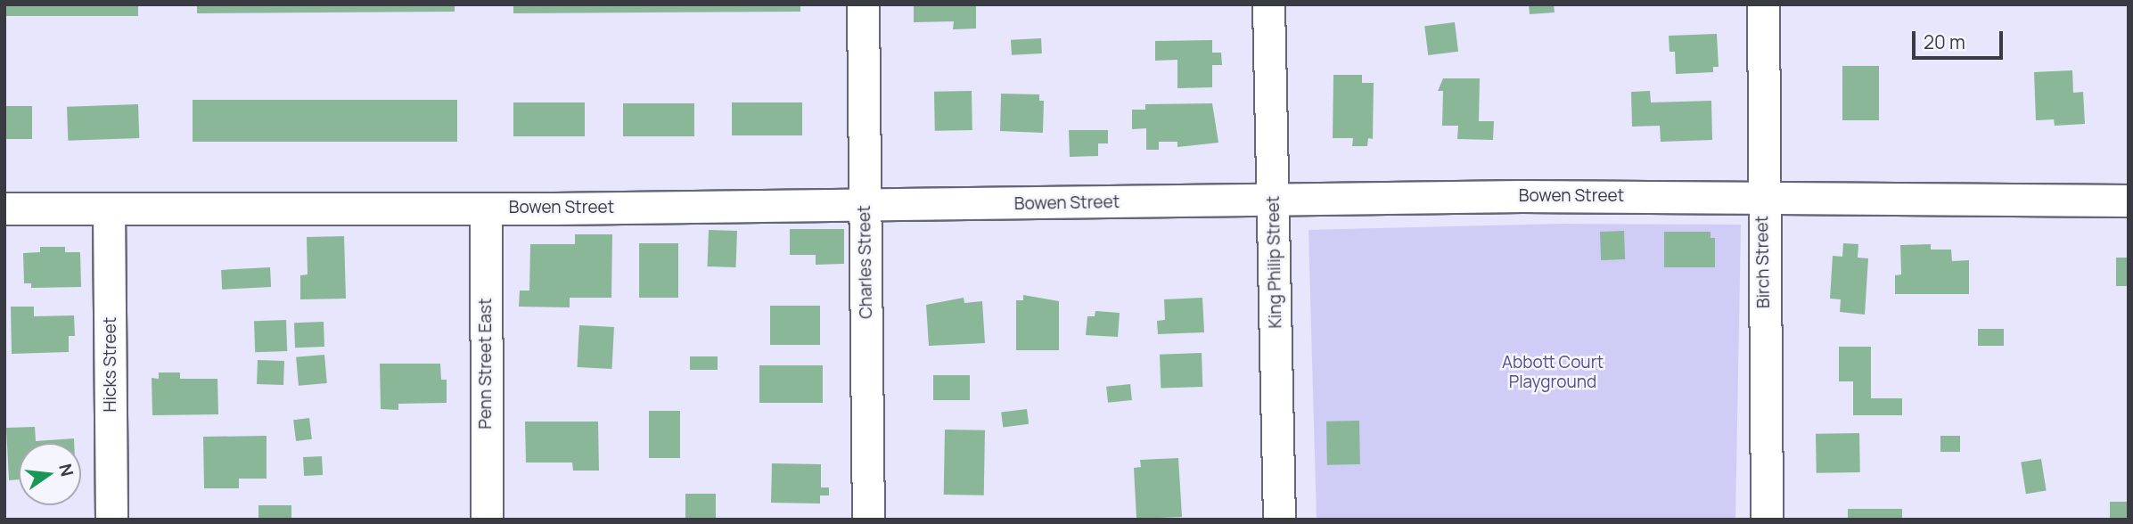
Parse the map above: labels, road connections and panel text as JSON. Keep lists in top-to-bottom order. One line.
{"streets":{"street":["Bowen Street","Charles Street","King Philip Street","Birch Street","Penn Street East","Hicks Street"]},"crossings":[["Bowen Street","Charles Street"],["Bowen Street","King Philip Street"],["Bowen Street","Birch Street"],["Bowen Street","Penn Street East"],["Bowen Street","Hicks Street"]],"parks":["Abbott Court Playground"],"scale_bar":"20 m","north":"right"}
